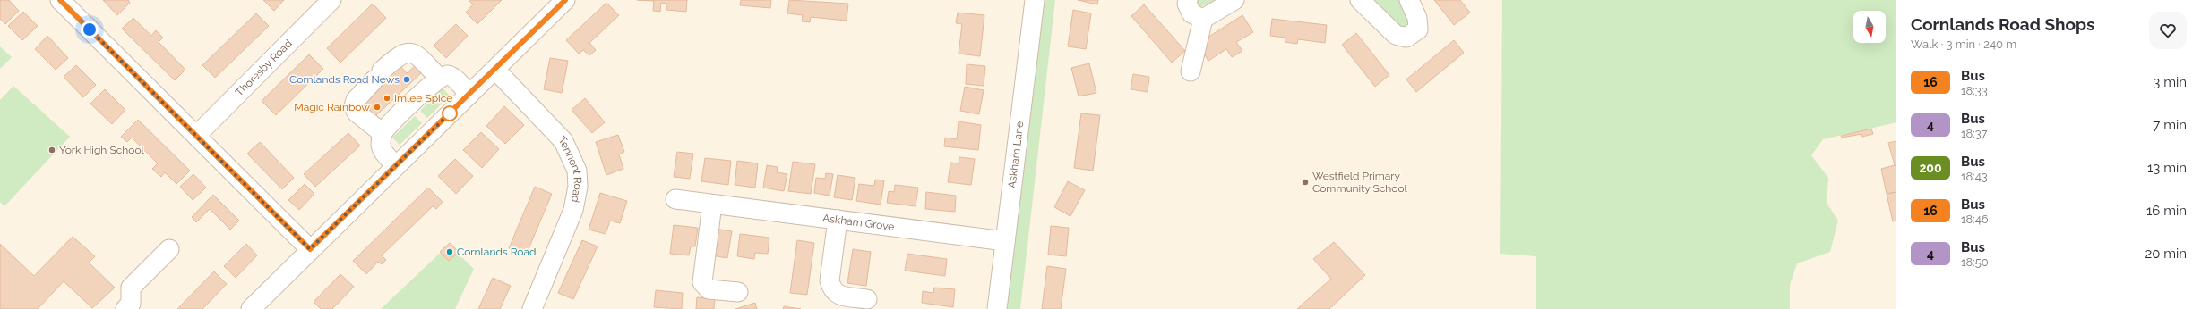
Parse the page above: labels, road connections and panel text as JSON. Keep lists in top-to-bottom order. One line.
{"streets":{"street":["Thoresby Road","Askham Lane","Tennent Road","Askham Grove"]},"crossings":[["Askham Lane","Askham Grove"]],"places":["Cornlands Road News","Imlee Spice","Magic Rainbow","York High School","Westfield Primary Community School","Cornlands Road"],"lines":["bus line 16"],"north":"bottom","page":{"heading":["Cornlands Road Shops","Walk · 3 min · 240 m"],"list":[{"mark":"16","name":"Bus","note":"18:33","value":"3 min"},{"mark":"4","name":"Bus","note":"18:37","value":"7 min"},{"mark":"200","name":"Bus","note":"18:43","value":"13 min"},{"mark":"16","name":"Bus","note":"18:46","value":"16 min"},{"mark":"4","name":"Bus","note":"18:50","value":"20 min"}]}}
